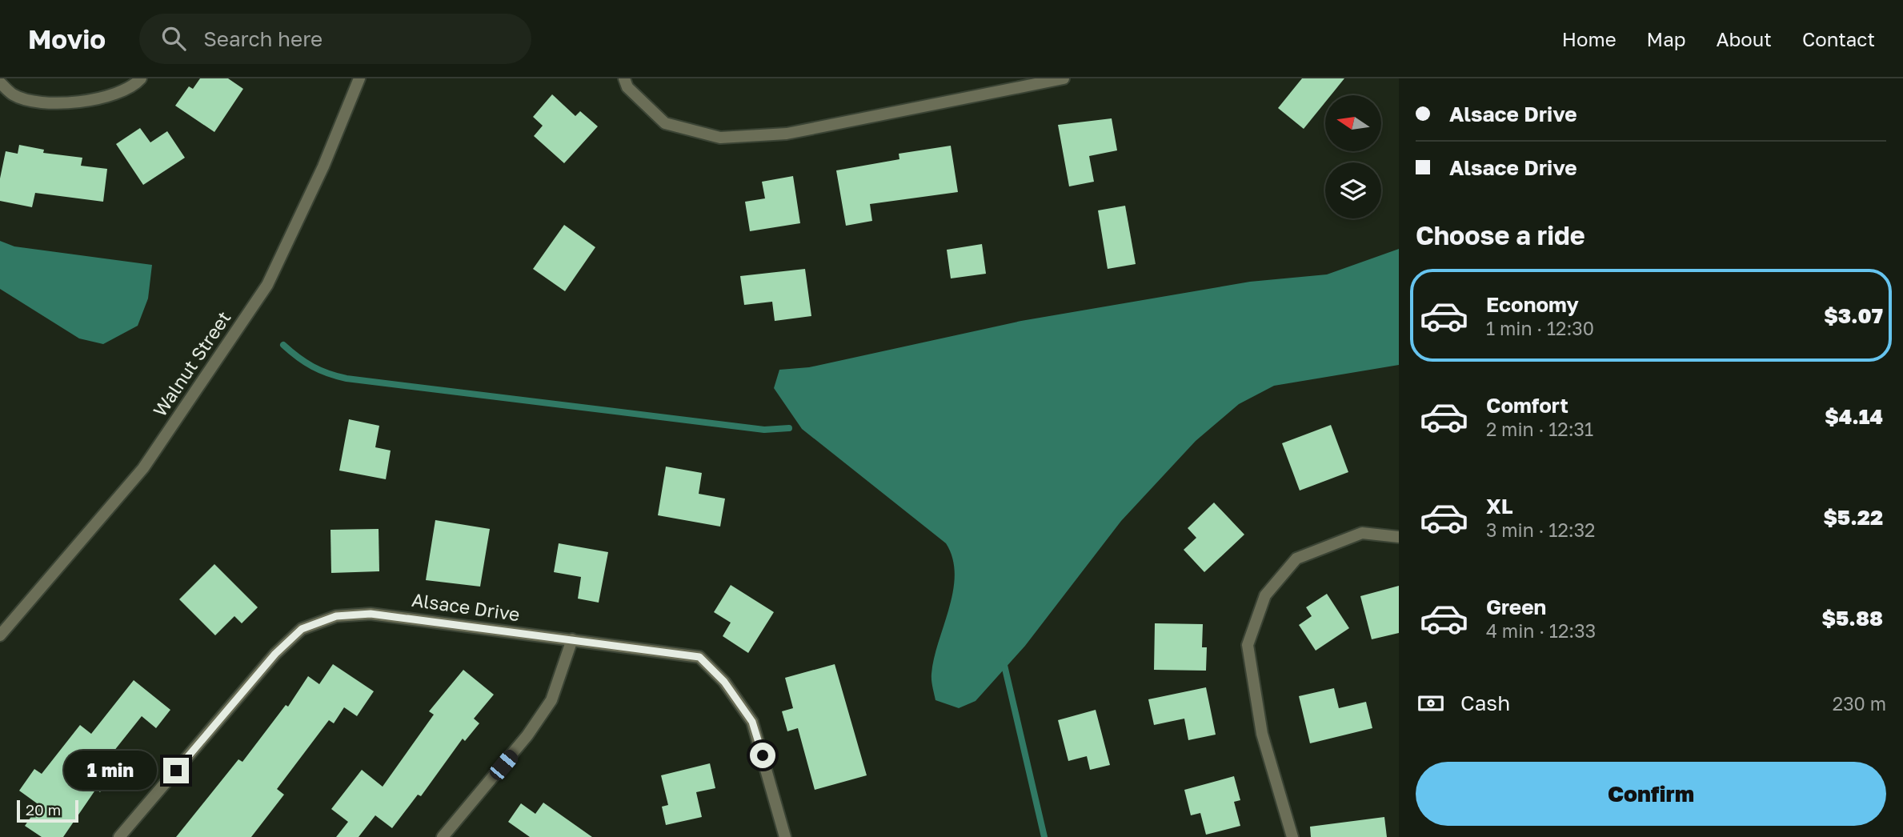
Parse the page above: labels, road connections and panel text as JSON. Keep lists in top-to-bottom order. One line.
{"streets":{"street":["Walnut Street","Alsace Drive"]},"scale_bar":"20 m","north":"left","page":{"header":"Movio","search":"Search here","nav":["Home","Map","About","Contact"],"banner":["Alsace Drive","Alsace Drive"],"heading":"Choose a ride","list":[{"name":"Economy","note":"1 min · 12:30","value":"$3.07"},{"name":"Comfort","note":"2 min · 12:31","value":"$4.14"},{"name":"XL","note":"3 min · 12:32","value":"$5.22"},{"name":"Green","note":"4 min · 12:33","value":"$5.88"}],"pay":["Cash","230 m"],"bubble":"1 min","buttons":"Confirm","scale":"20 m"}}
